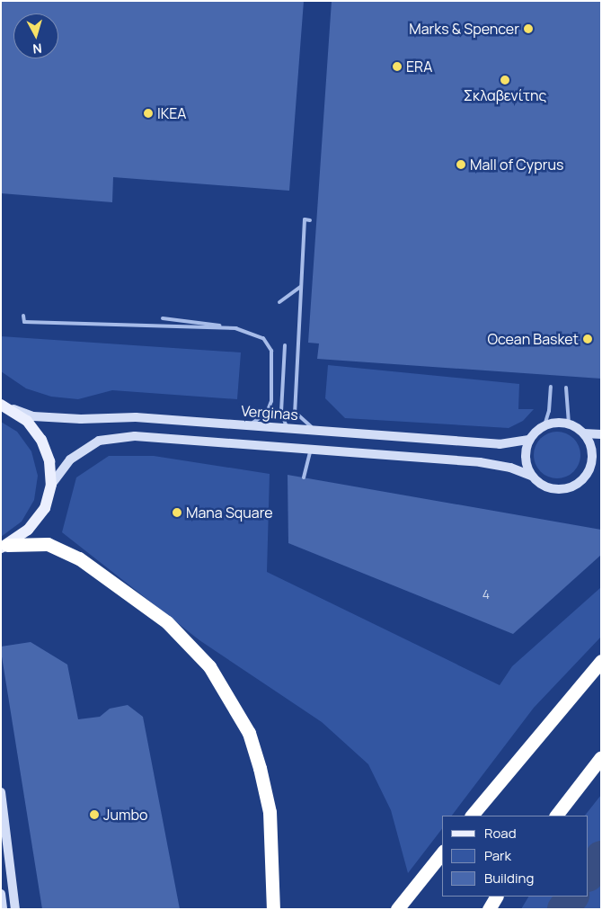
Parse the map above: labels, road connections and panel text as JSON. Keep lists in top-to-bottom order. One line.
{"streets":{"street":["Verginas"]},"places":["Marks & Spencer","ERA","Σκλαβενίτης","IKEA","Mall of Cyprus","Ocean Basket","Mana Square","Jumbo"],"house_numbers":["4"],"legend":["Road","Park","Building"],"north":"bottom"}
